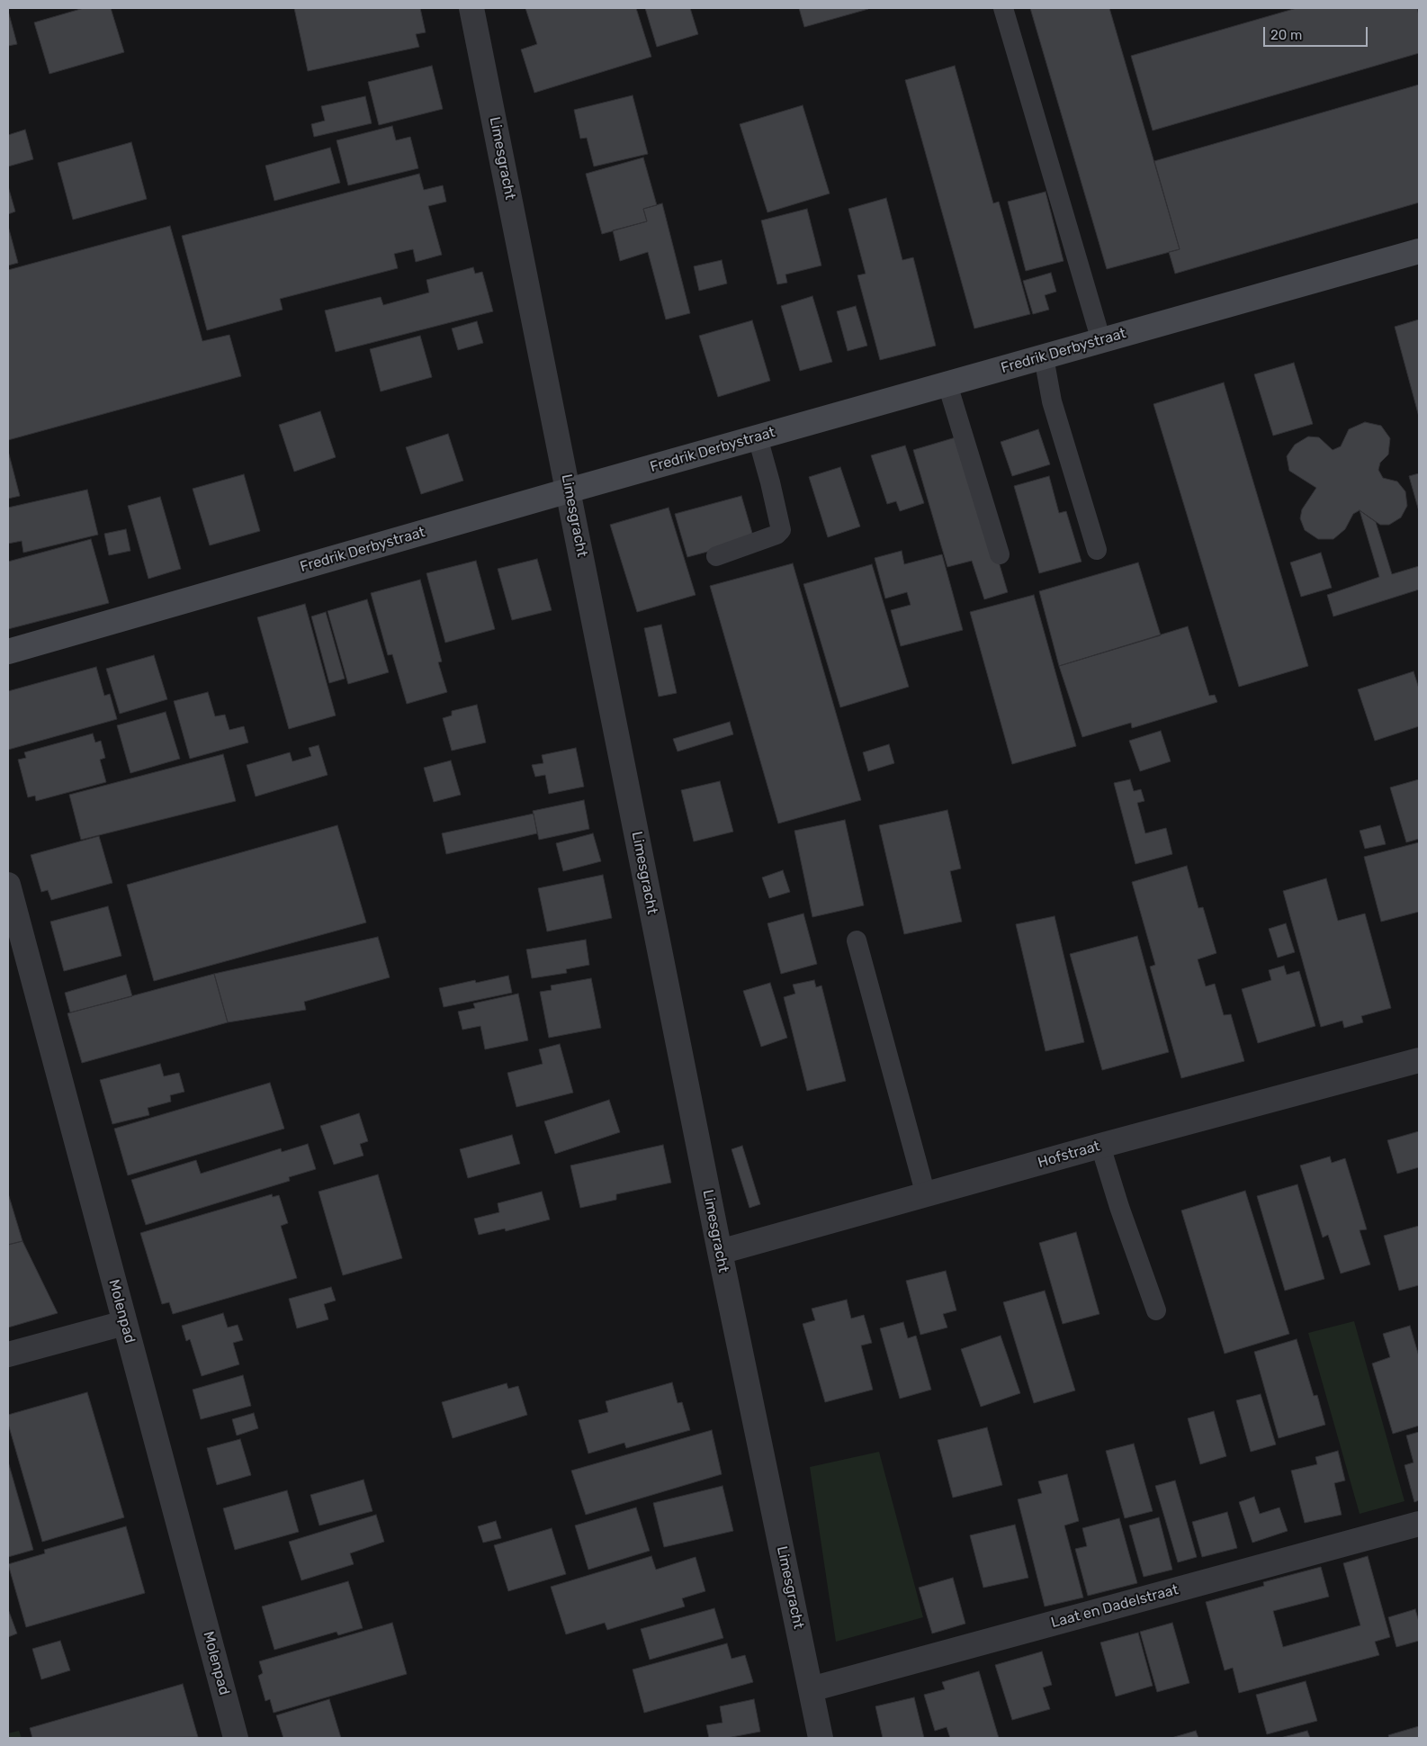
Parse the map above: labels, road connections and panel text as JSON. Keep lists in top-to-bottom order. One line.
{"streets":{"main road":["Fredrik Derbystraat"],"street":["Limesgracht","Hofstraat","Molenpad","Laat en Dadelstraat"]},"crossings":[["Limesgracht","Fredrik Derbystraat"],["Limesgracht","Hofstraat"],["Limesgracht","Laat en Dadelstraat"]],"scale_bar":"20 m"}
